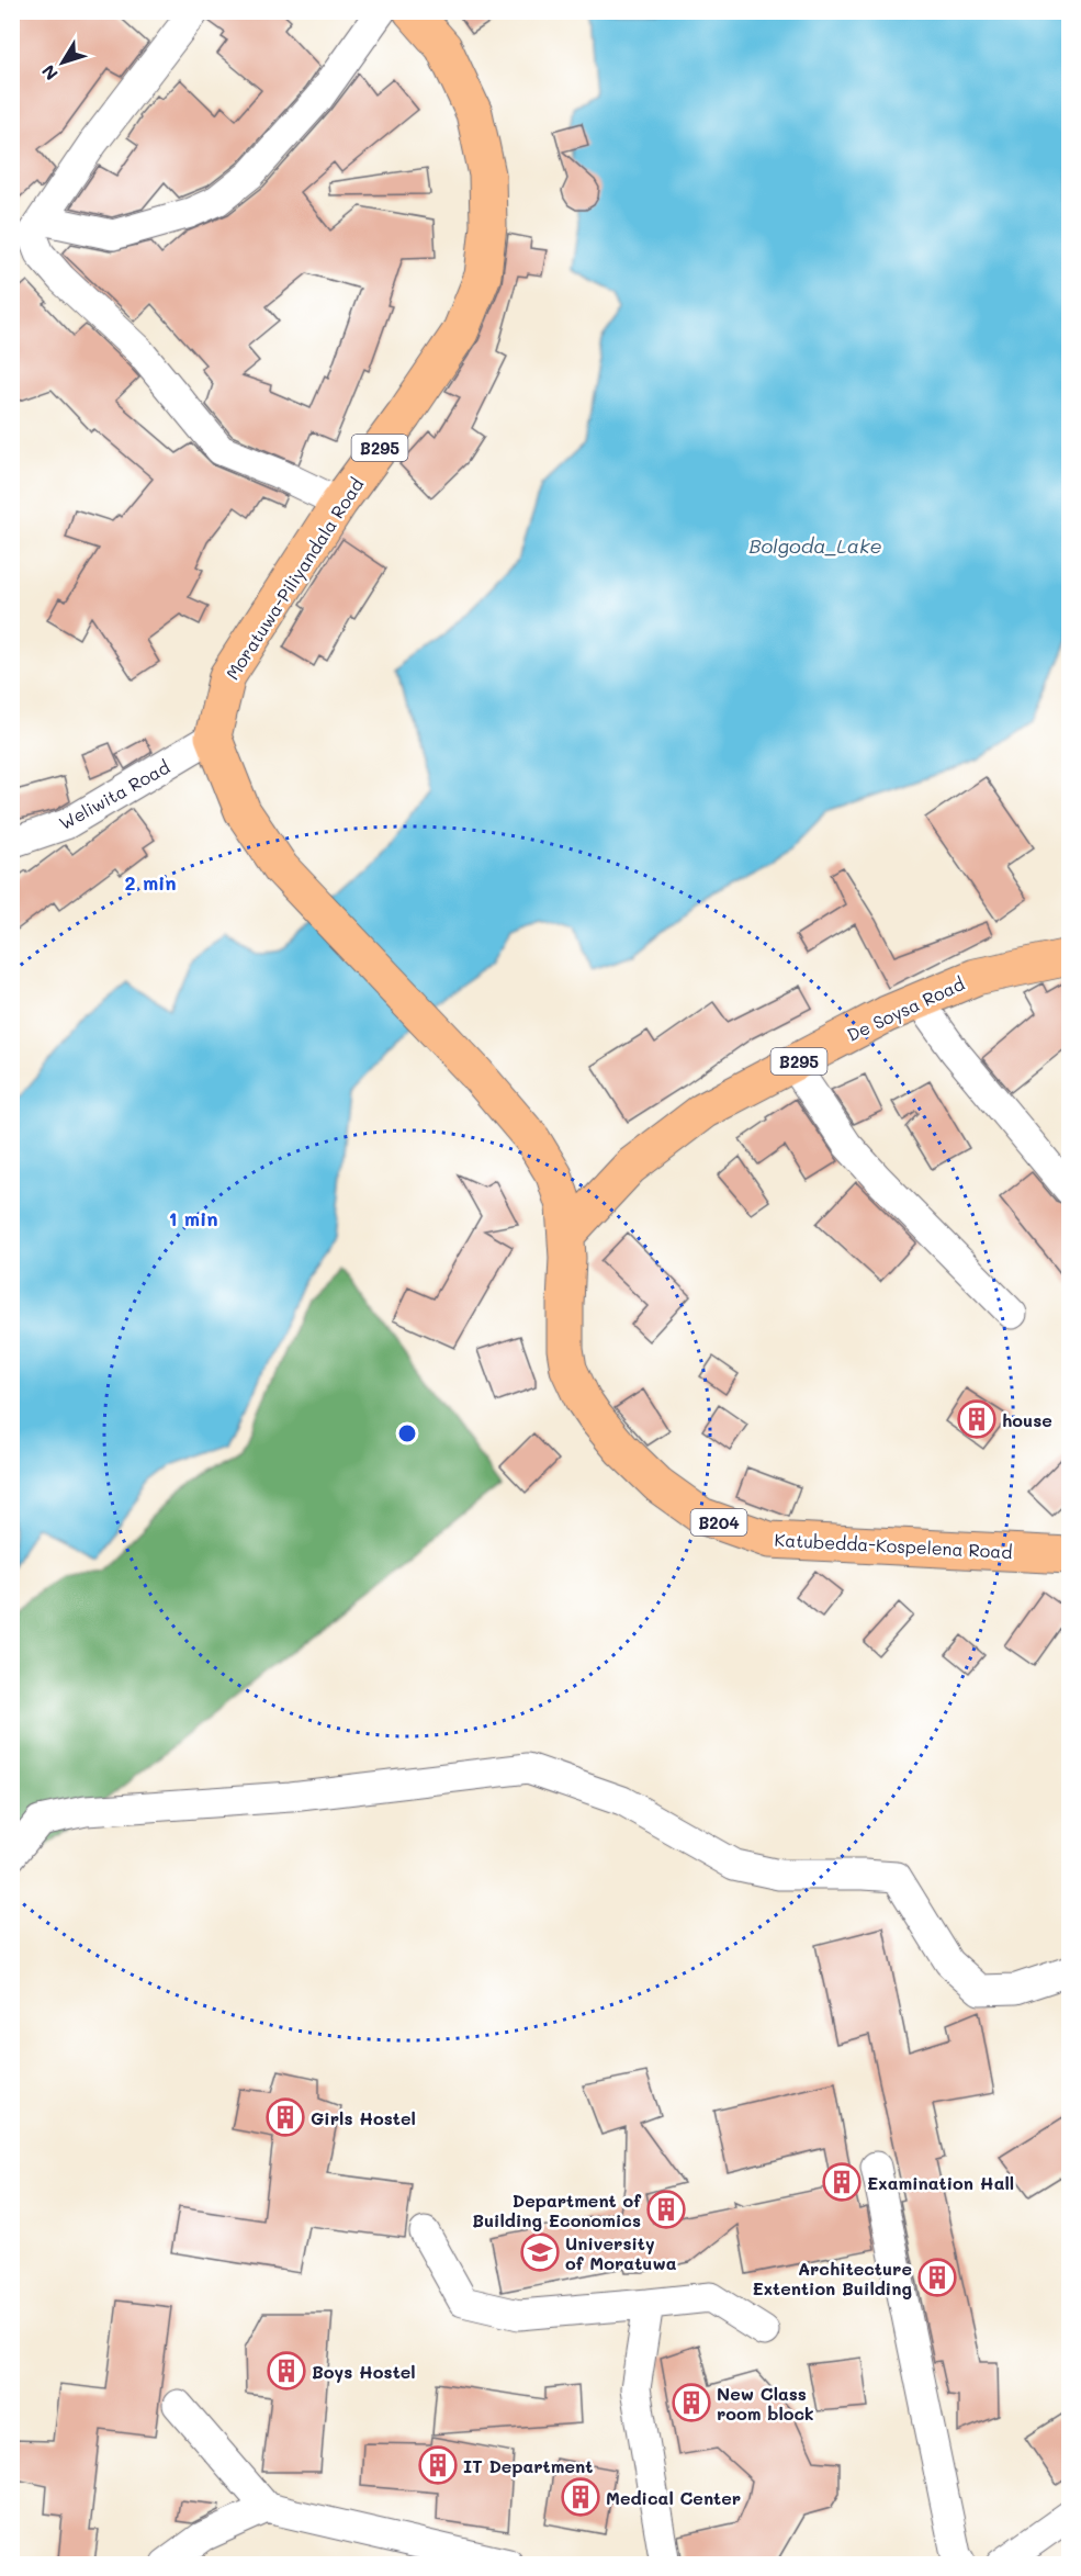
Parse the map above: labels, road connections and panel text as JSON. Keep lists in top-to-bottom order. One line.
{"streets":{"main road":["B295","Moratuwa-Piliyandala Road","De Soysa Road","B204","Katubedda-Kospelena Road"],"street":["Weliwita Road"]},"crossings":[["Moratuwa-Piliyandala Road","Weliwita Road"],["De Soysa Road","Katubedda-Kospelena Road"]],"water":["Bolgoda_Lake"],"places":{"building":["house","Girls Hostel","Examination Hall","Department of Building Economics","Architecture Extention Building","Boys Hostel","New Class room block","IT Department","Medical Center"],"school or university":["University of Moratuwa"]},"north":"bottom left","rings":["2 min","1 min"]}
